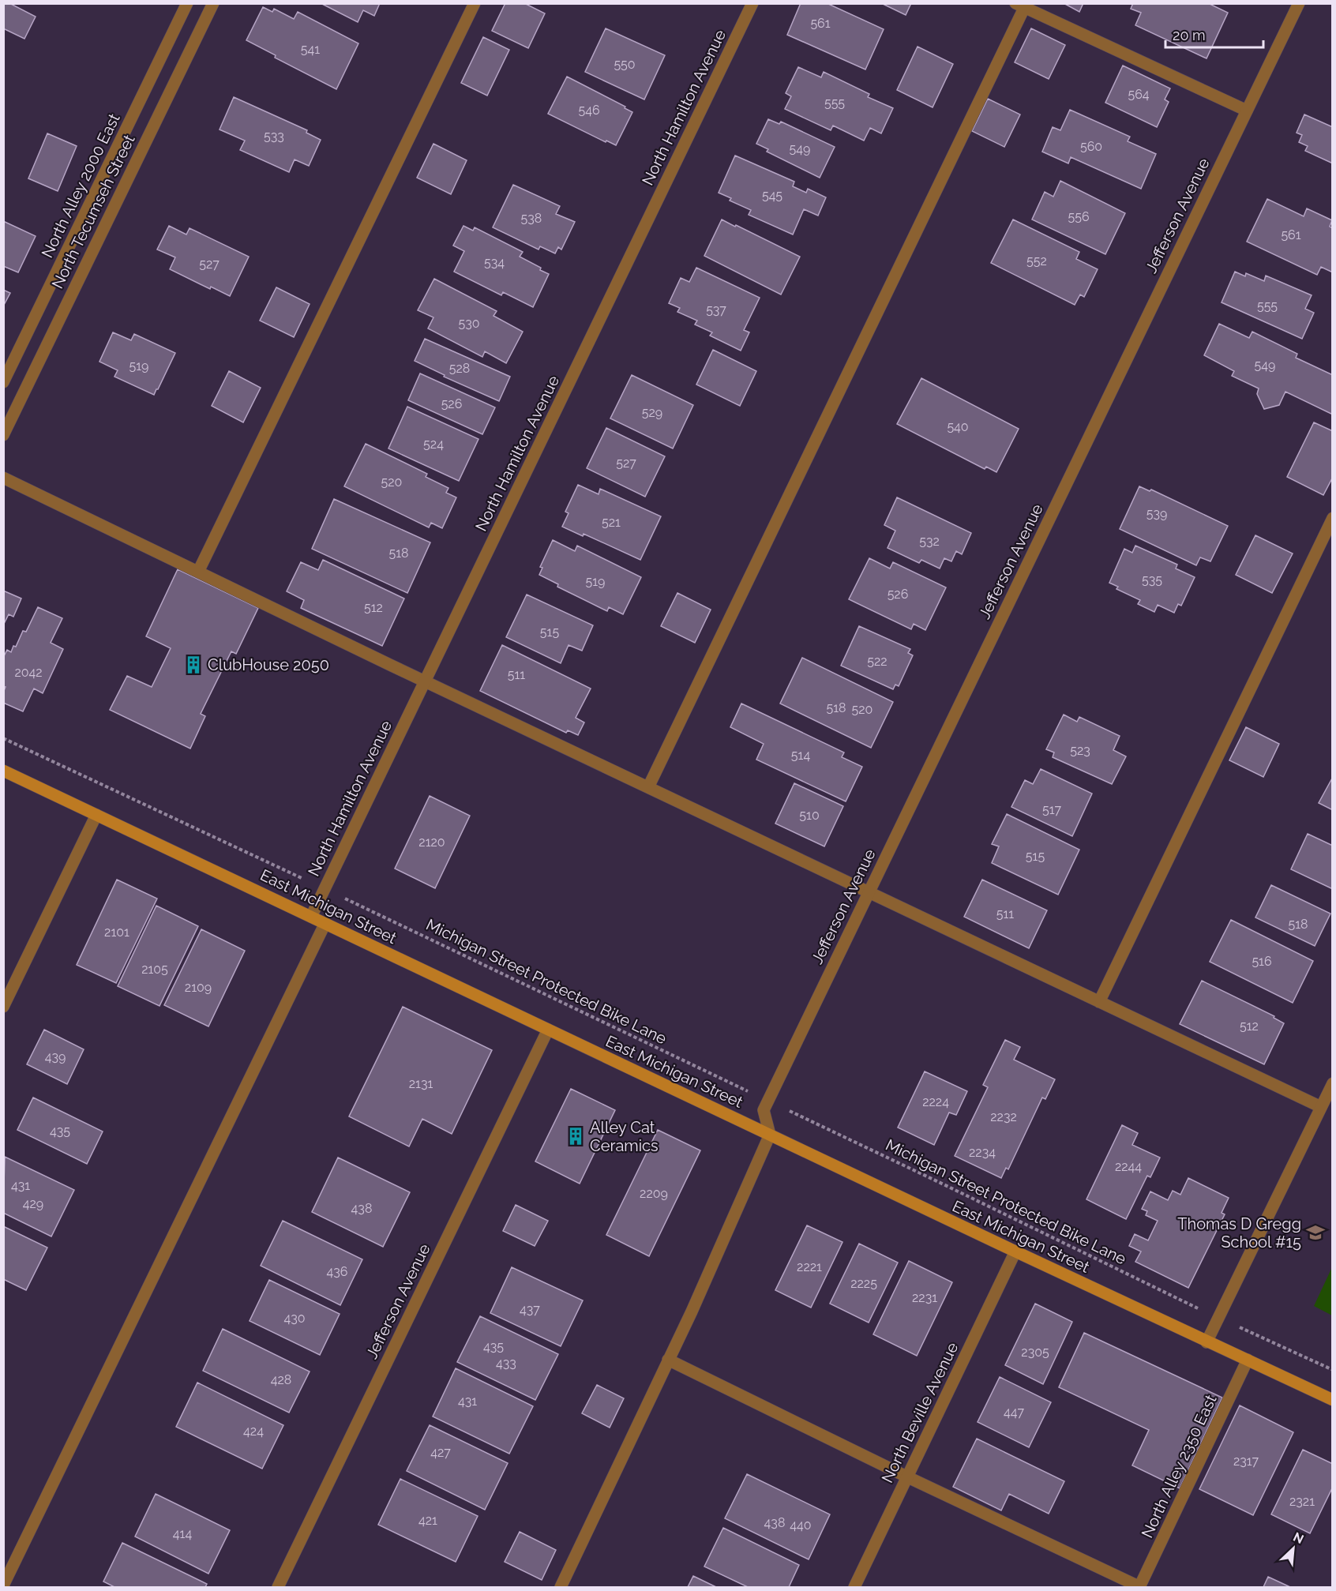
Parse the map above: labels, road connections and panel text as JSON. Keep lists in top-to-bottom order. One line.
{"streets":{"main road":["East Michigan Street"],"street":["North Hamilton Avenue","North Alley 2000 East","North Tecumseh Street","Jefferson Avenue","North Beville Avenue","North Alley 2350 East"],"path":["Michigan Street Protected Bike Lane"]},"crossings":[["North Hamilton Avenue","East Michigan Street"],["Jefferson Avenue","East Michigan Street"],["East Michigan Street","North Beville Avenue"],["East Michigan Street","North Alley 2350 East"]],"places":{"building":["ClubHouse 2050","Alley Cat Ceramics"],"school or university":["Thomas D Gregg School #15"]},"house_numbers":["561","541","550","564","555","546","533","560","549","545","556","538","561","552","534","527","555","537","530","549","519","528","526","529","540","524","527","520","539","521","532","518","535","519","526","512","515","522","2042","511","518","520","523","514","517","510","2120","515","511","518","2101","516","2105","2109","512","439","2131","2224","2232","435","2234","2244","431","2209","429","438","2221","436","2225","2231","437","430","435","2305","433","428","431","447","424","427","2317","2321","421","438","440","414"],"scale_bar":"20 m","north":"top right"}
